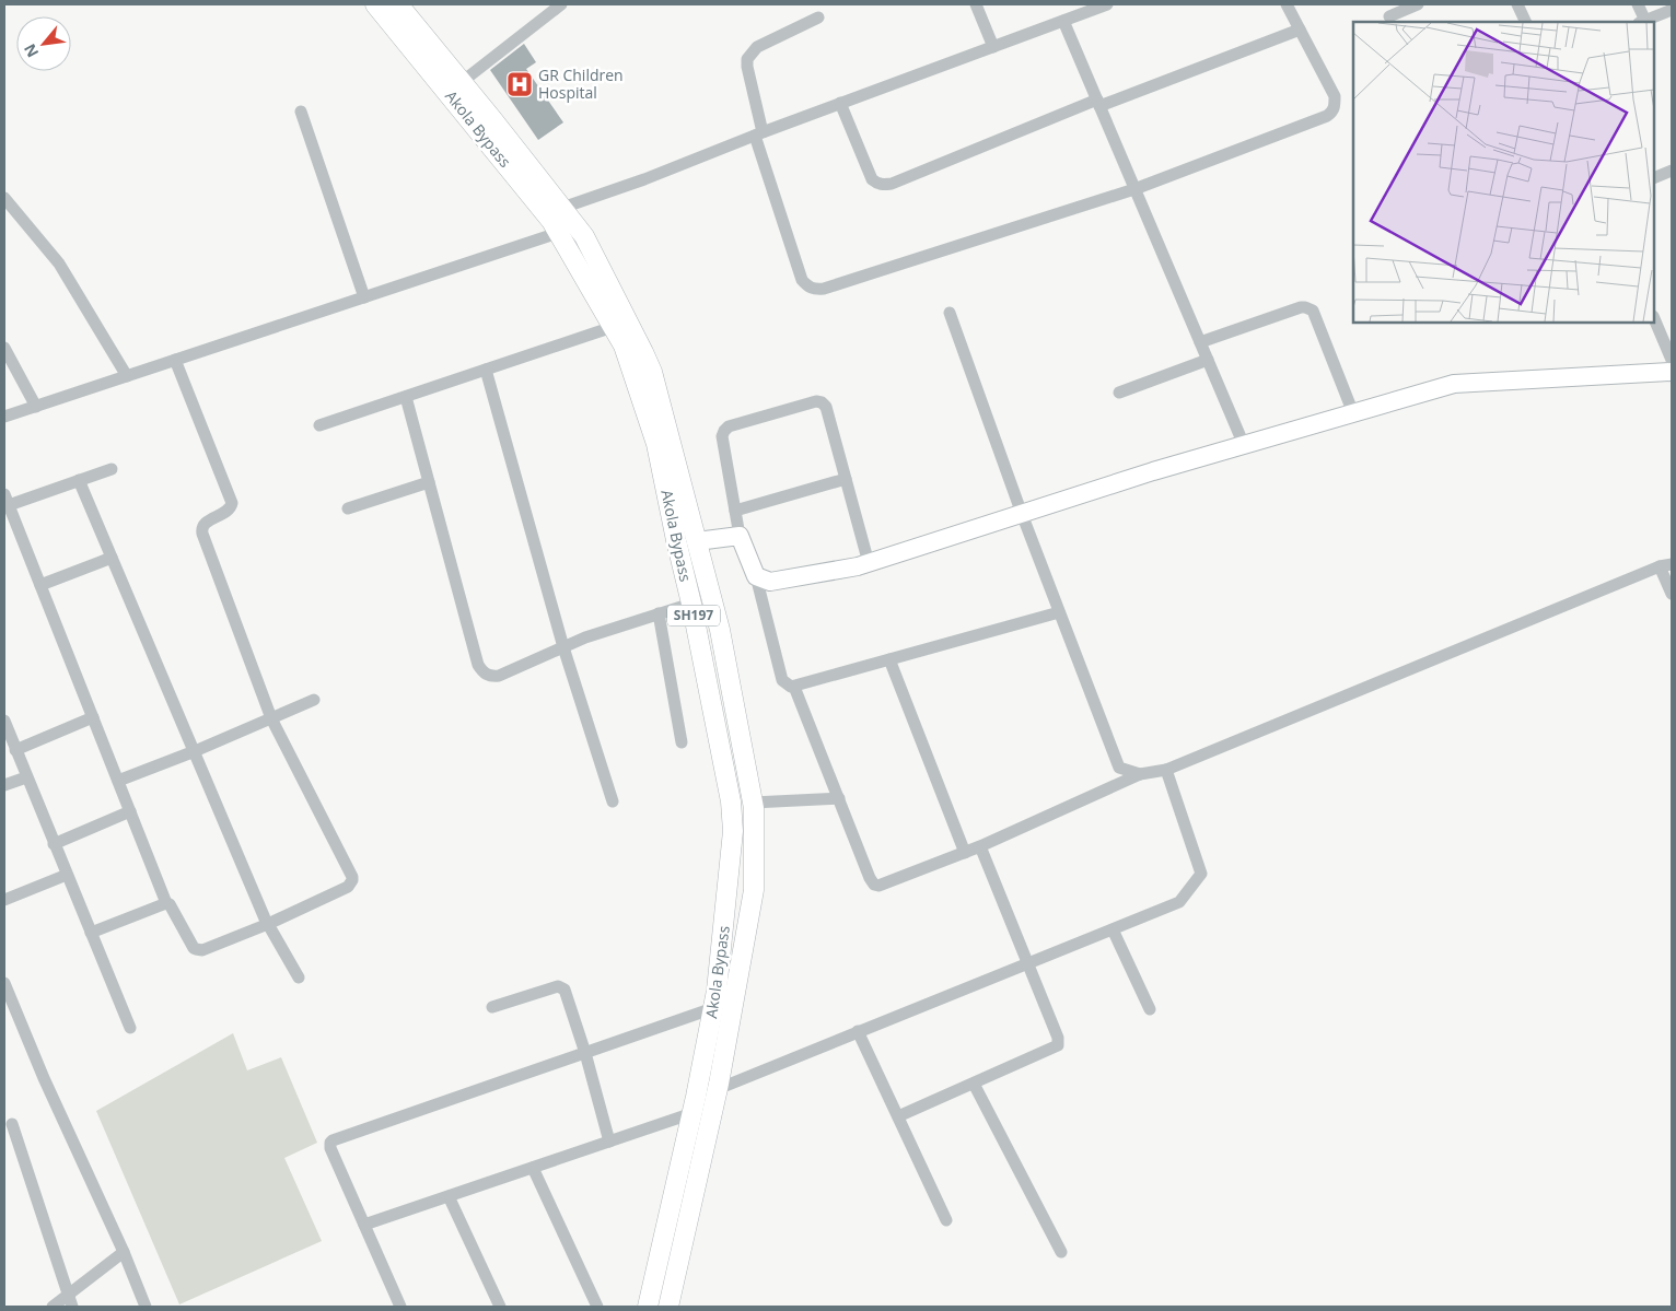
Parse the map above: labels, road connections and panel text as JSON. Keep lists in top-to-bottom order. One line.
{"streets":{"main road":["Akola Bypass","SH197"]},"places":{"hospital":["GR Children Hospital"]},"north":"bottom left"}
